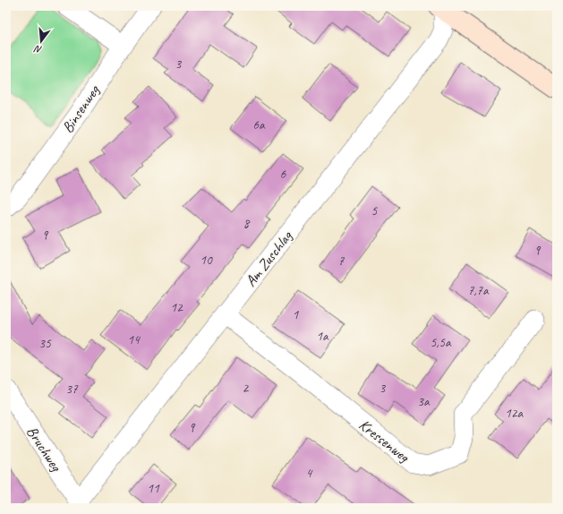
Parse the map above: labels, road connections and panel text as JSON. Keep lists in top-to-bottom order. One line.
{"streets":{"street":["Binsenweg","Am Zuschlag","Kressenweg","Bruchweg"]},"crossings":[["Am Zuschlag","Kressenweg"],["Am Zuschlag","Bruchweg"]],"house_numbers":["3","6a","6","5","8","9","9","10","7","7,7a","12","1","1a","14","5,5a","35","2","3","37","3a","12a","9","4","11"],"north":"bottom"}
